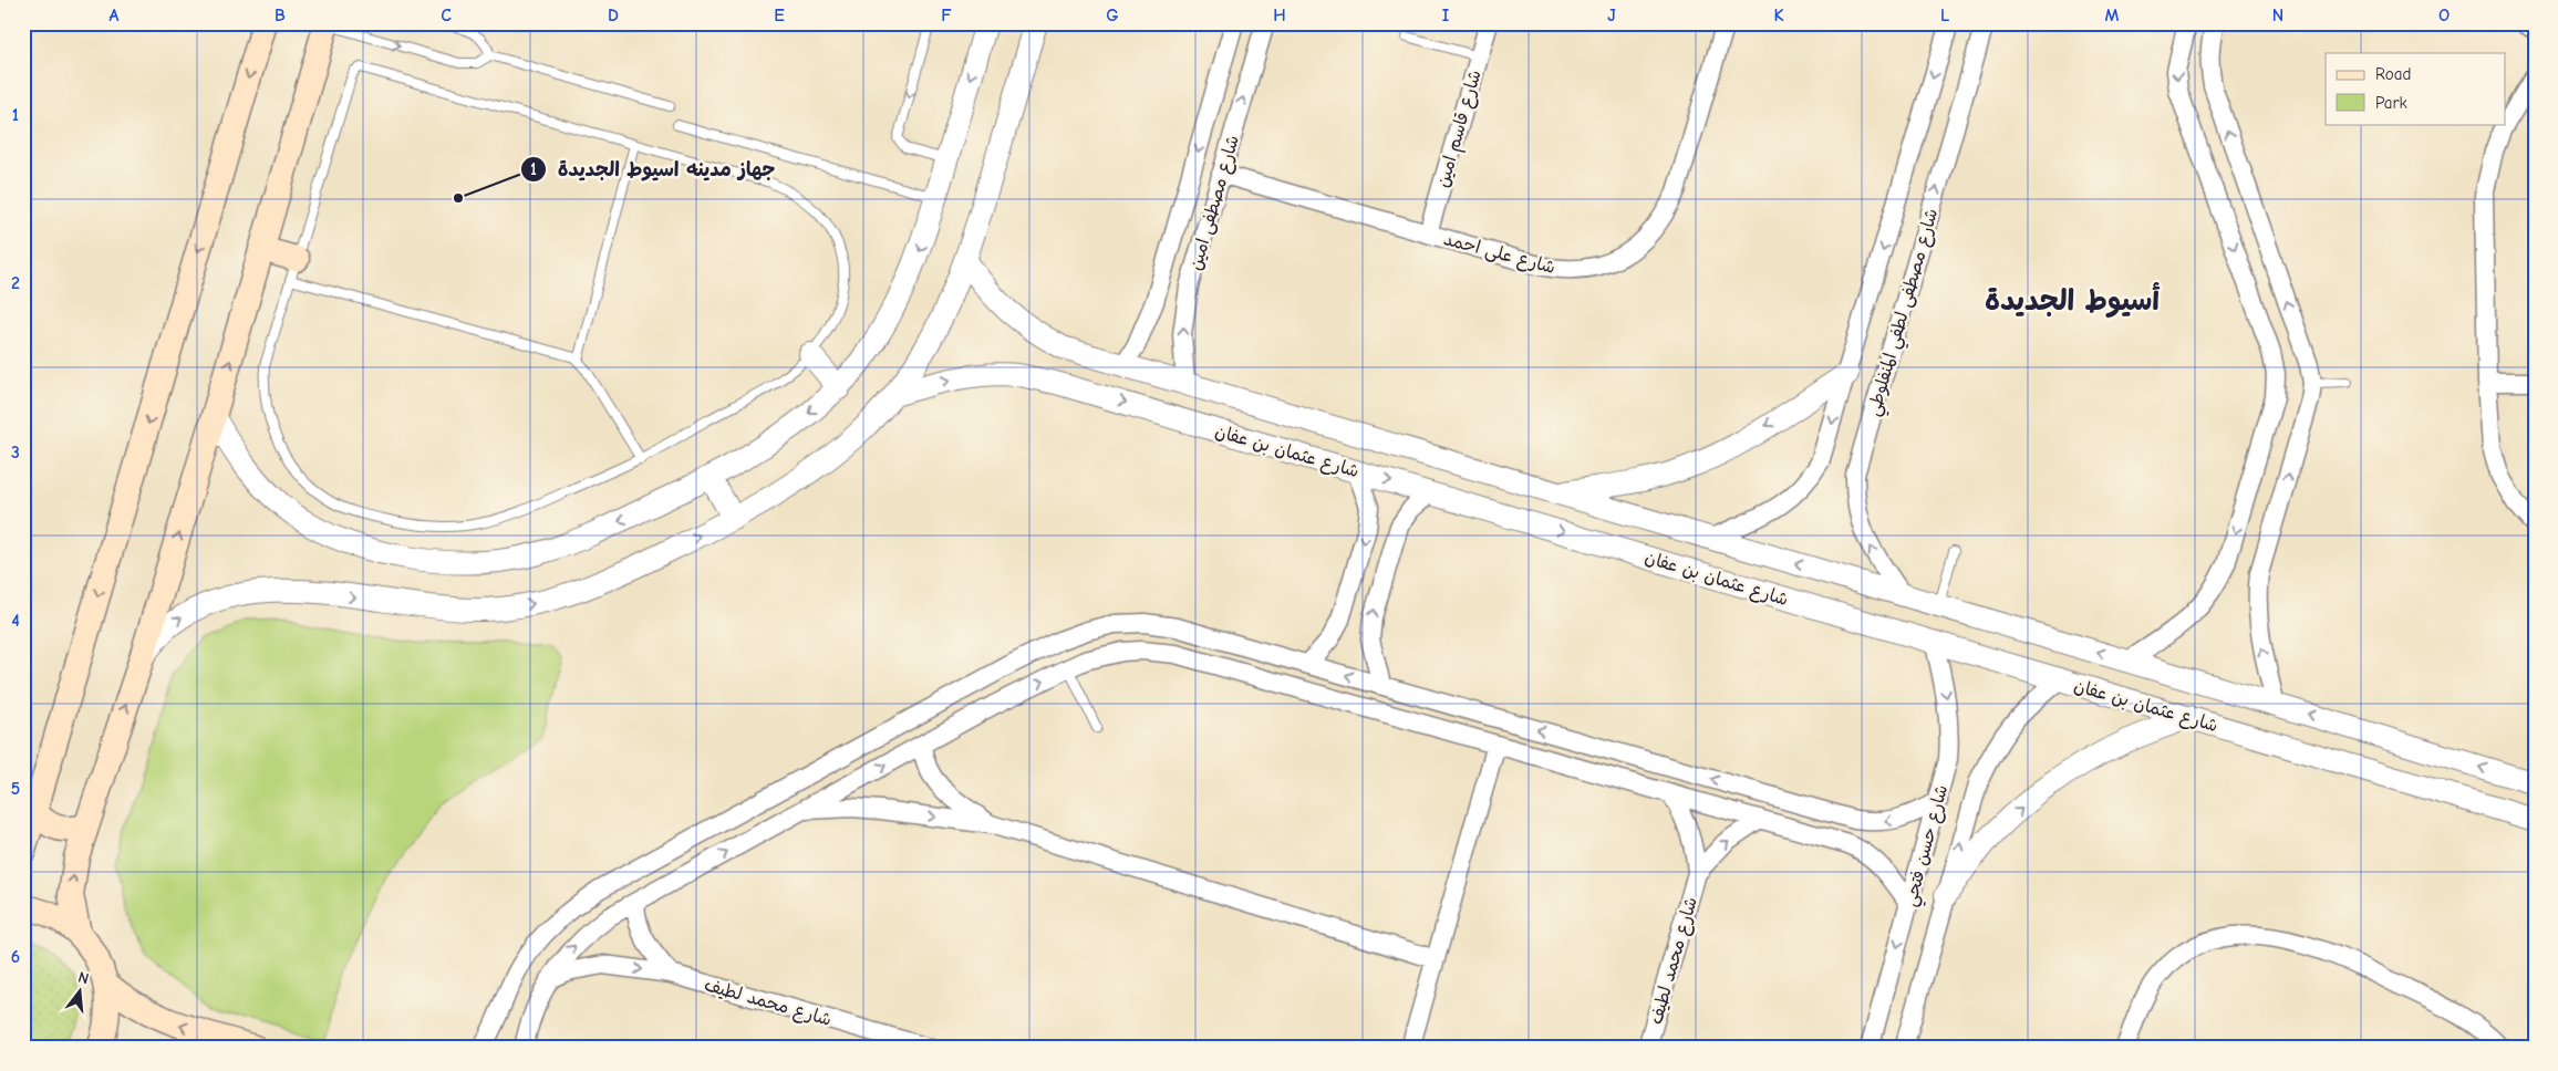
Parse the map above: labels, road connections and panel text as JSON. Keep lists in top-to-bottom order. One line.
{"streets":{"street":["شارع قاسم امين","شارع مصطفى امين","شارع على احمد","شارع مصطفى لطفي المنفلوطي","شارع عثمان بن عفان","شارع حسن فتحي","شارع محمد لطيف"]},"crossings":[["شارع قاسم امين","شارع على احمد"],["شارع مصطفى امين","شارع على احمد"],["شارع مصطفى امين","شارع عثمان بن عفان"],["شارع مصطفى لطفي المنفلوطي","شارع عثمان بن عفان"],["شارع عثمان بن عفان","شارع حسن فتحي"]],"districts":["أسيوط الجديدة"],"places":["جهاز مدينه اسيوط الجديدة"],"legend":["Road","Park"],"north":"top","grid":{"columns":["A","B","C","D","E","F","G","H","I","J","K","L","M","N","O"],"rows":["1","2","3","4","5","6"]}}
